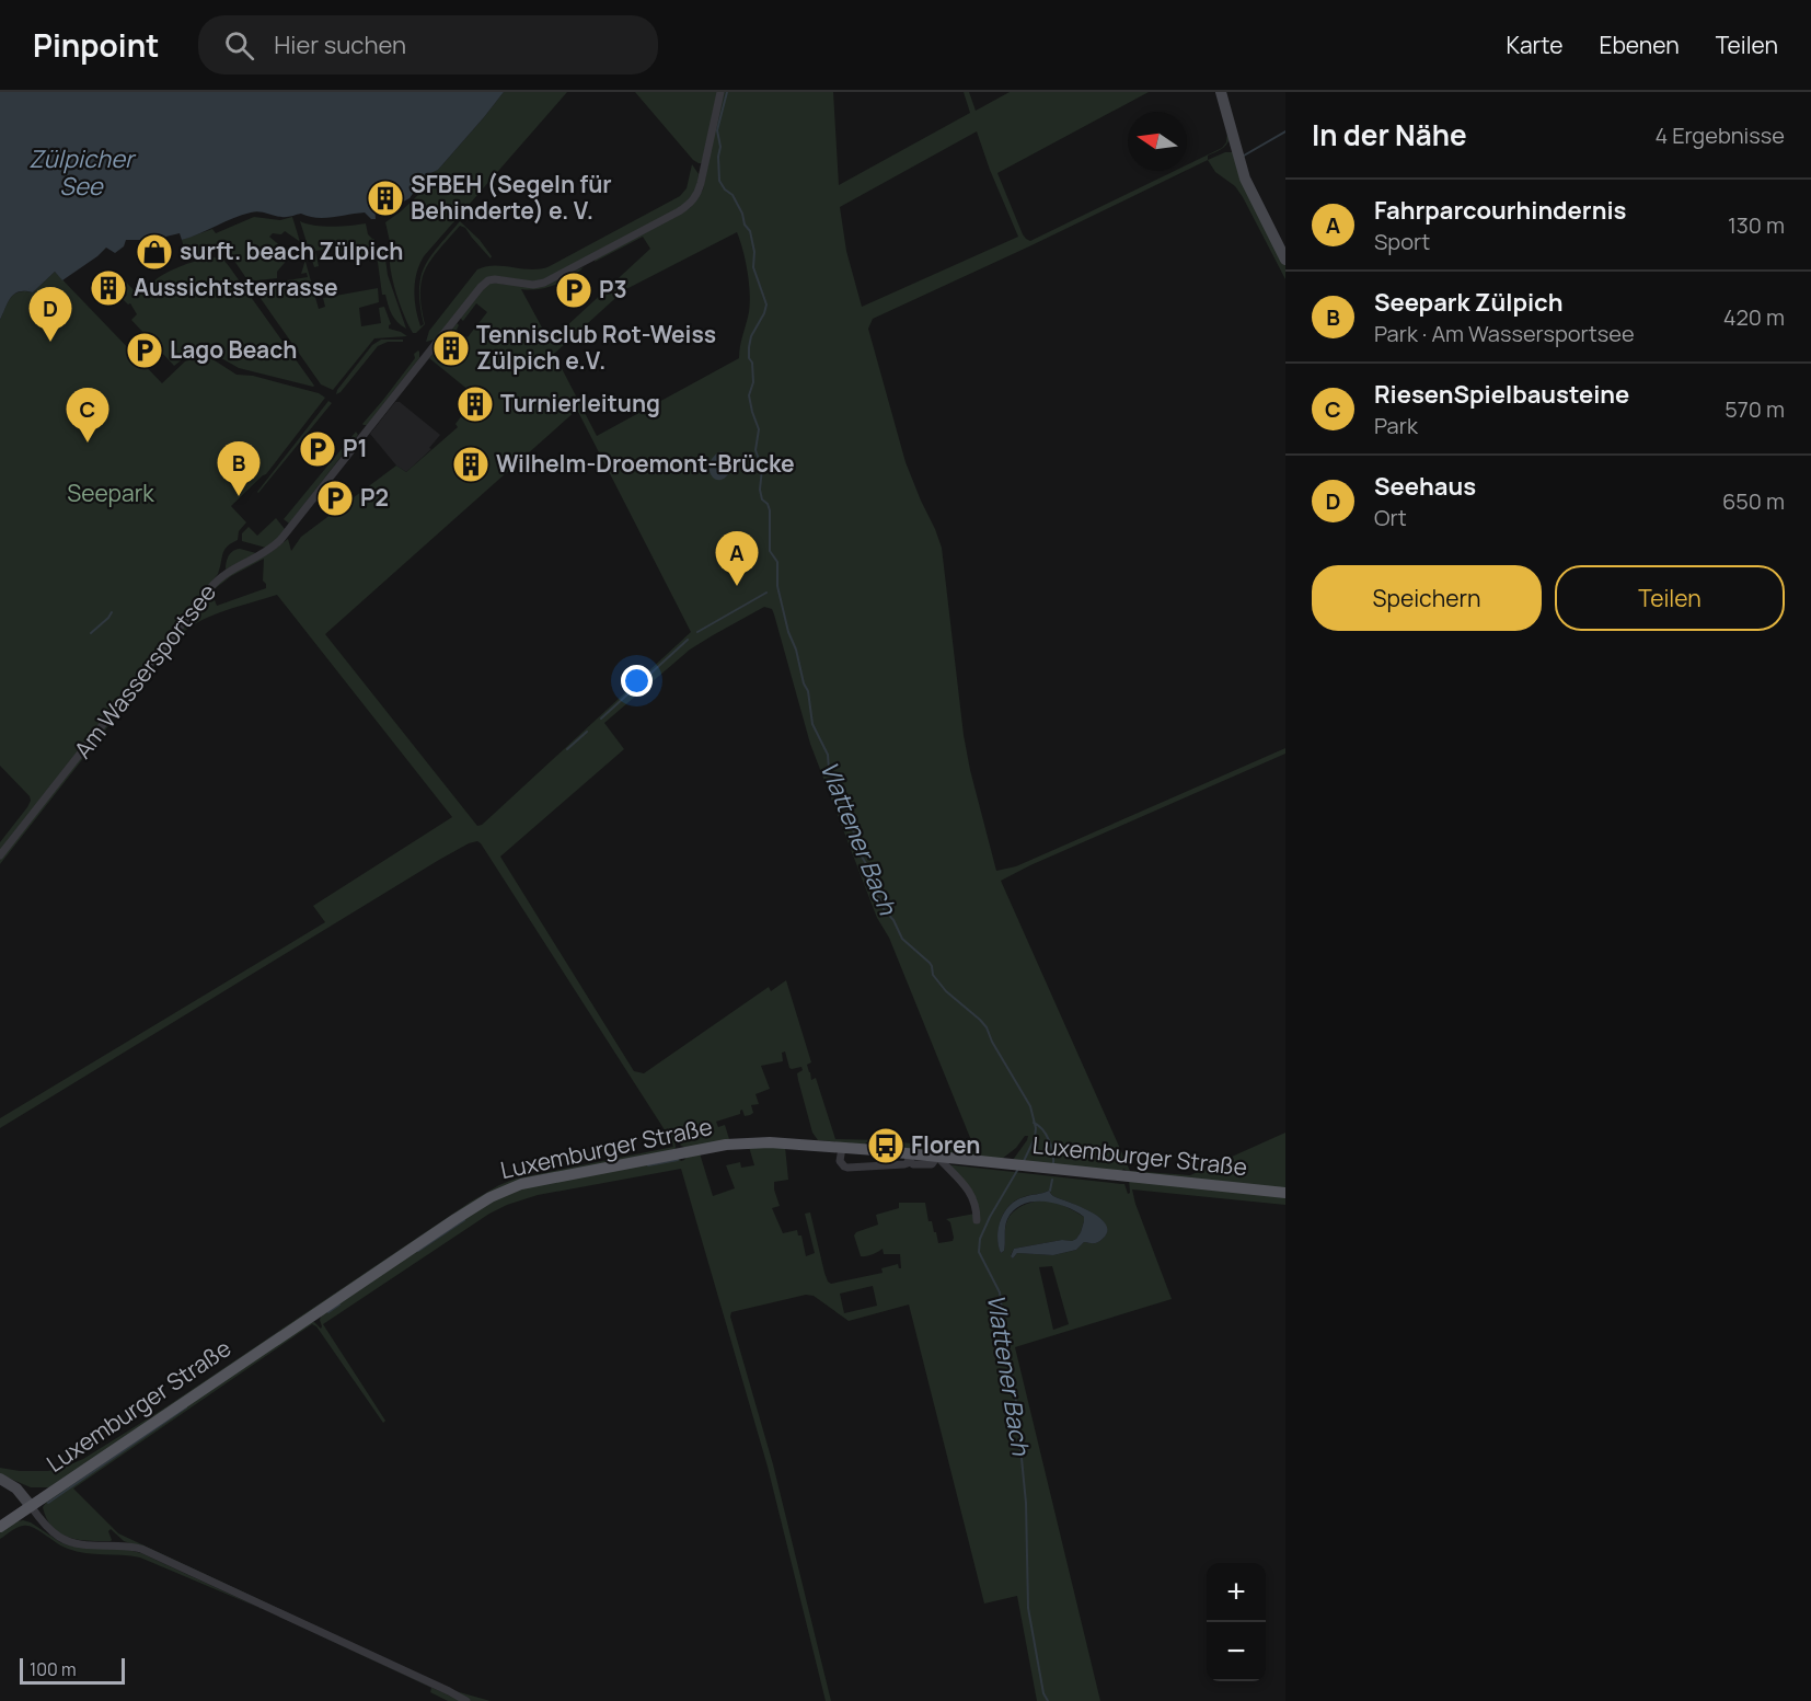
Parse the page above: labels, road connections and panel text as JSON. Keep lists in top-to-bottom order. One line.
{"streets":{"main road":["Luxemburger Straße"],"street":["Am Wassersportsee"]},"water":["Zülpicher See","Vlattener Bach"],"parks":["Seepark"],"places":{"building":["SFBEH (Segeln für Behinderte) e. V.","Aussichtsterrasse","Tennisclub Rot-Weiss Zülpich e.V.","Turnierleitung","Wilhelm-Droemont-Brücke"],"shop":["surft. beach Zülpich"],"parking":["P3","Lago Beach","P1","P2"],"bus stop":["Floren"]},"scale_bar":"100 m","north":"left","page":{"header":"Pinpoint","search":"Hier suchen","nav":["Karte","Ebenen","Teilen"],"heading":["In der Nähe","4 Ergebnisse"],"list":[{"mark":"A","name":"Fahrparcourhindernis","note":"Sport","value":"130 m"},{"mark":"B","name":"Seepark Zülpich","note":"Park · Am Wassersportsee","value":"420 m"},{"mark":"C","name":"RiesenSpielbausteine","note":"Park","value":"570 m"},{"mark":"D","name":"Seehaus","note":"Ort","value":"650 m"}],"pins":["D","C","B","A"],"buttons":["Speichern","Teilen"],"map_buttons":["+","−"],"scale":"100 m"}}
